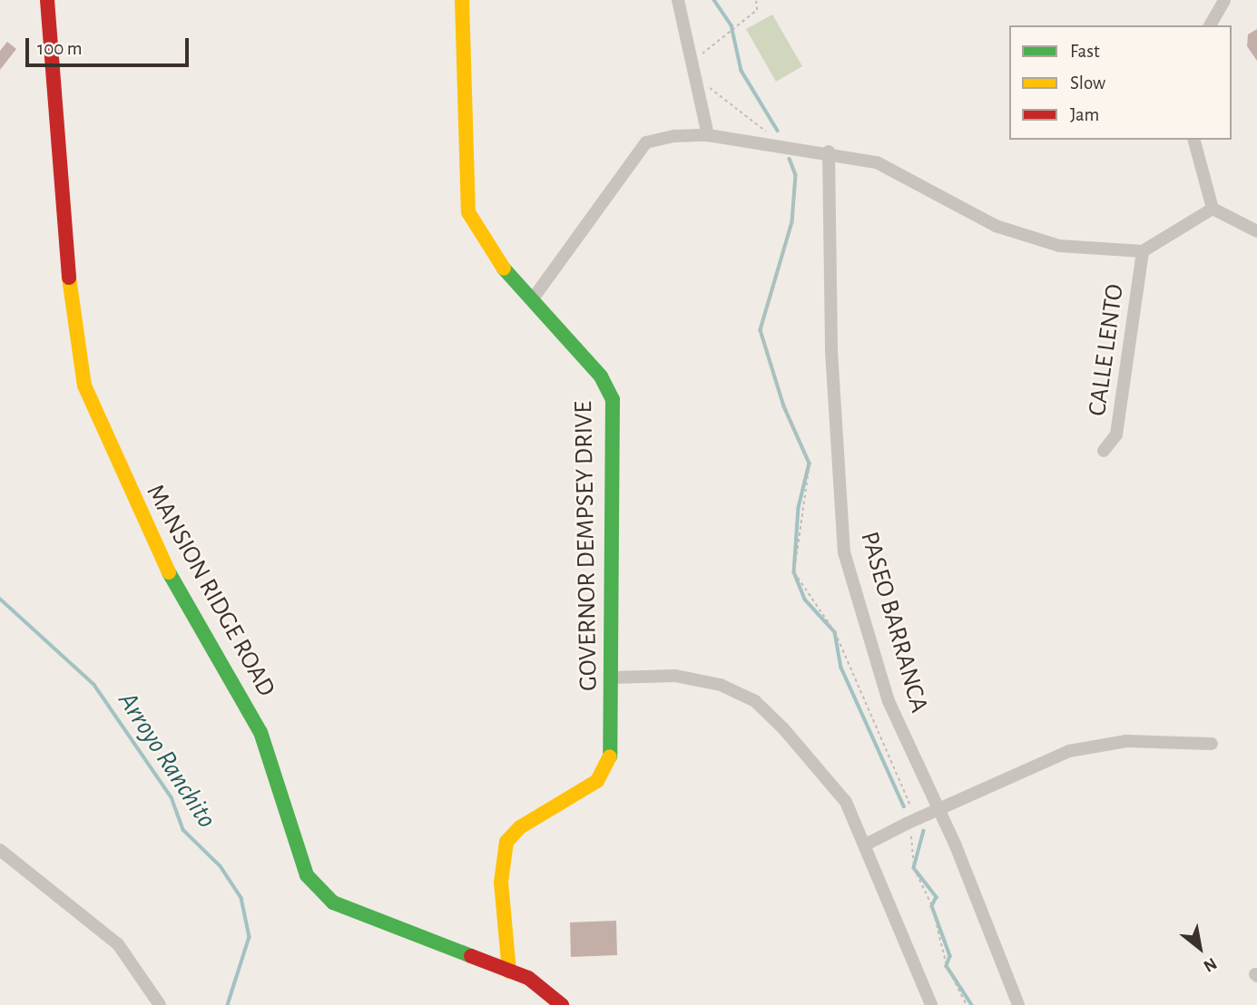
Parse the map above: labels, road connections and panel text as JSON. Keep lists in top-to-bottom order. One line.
{"streets":{"street":["CALLE LENTO","GOVERNOR DEMPSEY DRIVE","MANSION RIDGE ROAD","PASEO BARRANCA"]},"crossings":[["GOVERNOR DEMPSEY DRIVE","MANSION RIDGE ROAD"]],"water":["Arroyo Ranchito"],"legend":["Fast","Slow","Jam"],"scale_bar":"100 m","north":"bottom right"}
